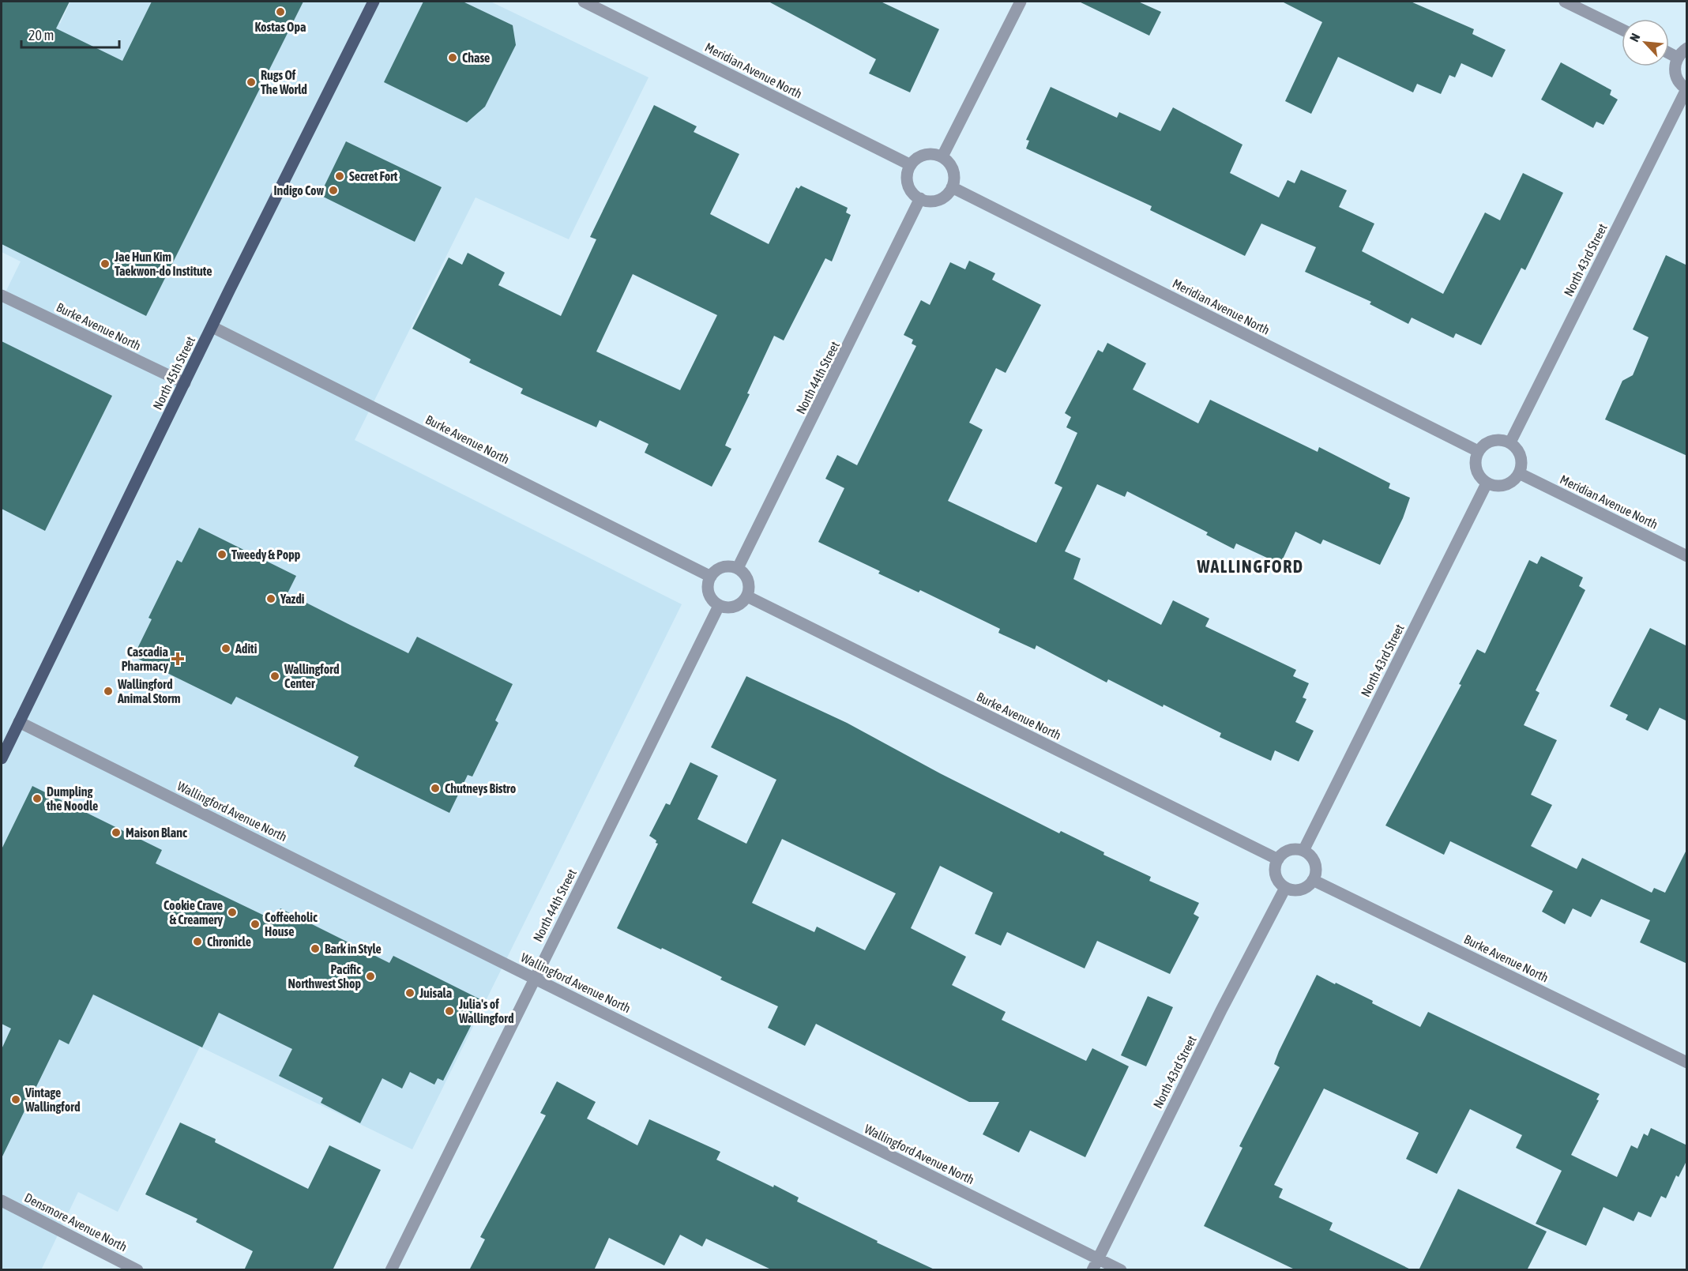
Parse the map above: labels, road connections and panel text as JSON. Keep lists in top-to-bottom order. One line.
{"streets":{"main road":["North 45th Street"],"street":["Meridian Avenue North","North 43rd Street","Burke Avenue North","North 44th Street","Wallingford Avenue North","Densmore Avenue North"]},"crossings":[["Meridian Avenue North","North 43rd Street"],["Meridian Avenue North","North 44th Street"],["North 43rd Street","Burke Avenue North"],["North 43rd Street","Wallingford Avenue North"],["Burke Avenue North","North 45th Street"],["Burke Avenue North","North 44th Street"],["North 45th Street","Wallingford Avenue North"],["North 44th Street","Wallingford Avenue North"]],"districts":["WALLINGFORD"],"places":{"other":["Kostas Opa","Chase","Rugs Of The World","Secret Fort","Indigo Cow","Jae Hun Kim Taekwon-do Institute","Tweedy & Popp","Yazdi","Aditi","Wallingford Center","Wallingford Animal Storm","Chutneys Bistro","Dumpling the Noodle","Maison Blanc","Cookie Crave & Creamery","Coffeeholic House","Chronicle","Bark in Style","Pacific Northwest Shop","Juisala","Julia's of Wallingford","Vintage Wallingford"],"health":["Cascadia Pharmacy"]},"scale_bar":"20 m","north":"top left"}
